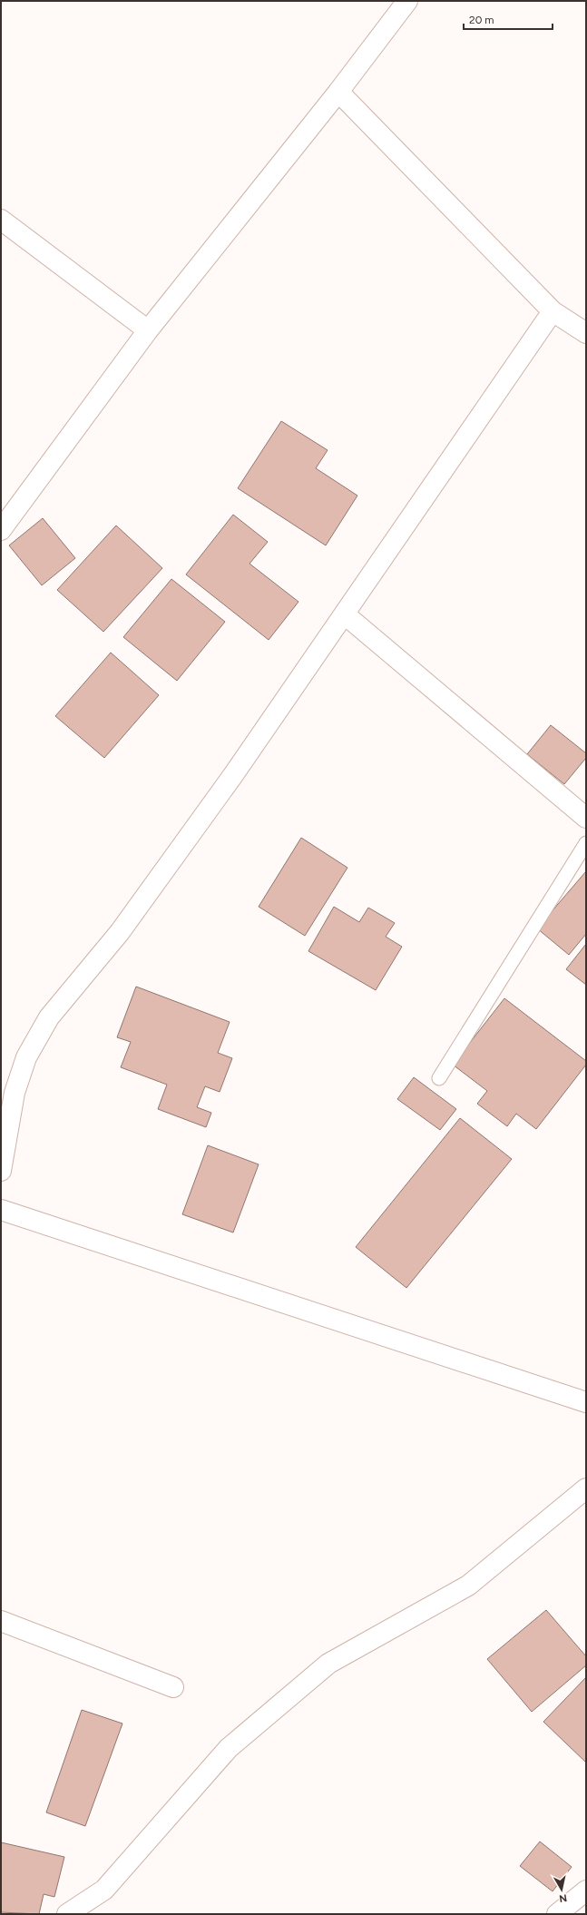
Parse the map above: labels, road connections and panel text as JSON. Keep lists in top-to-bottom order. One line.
{"scale_bar":"20 m","north":"bottom"}
